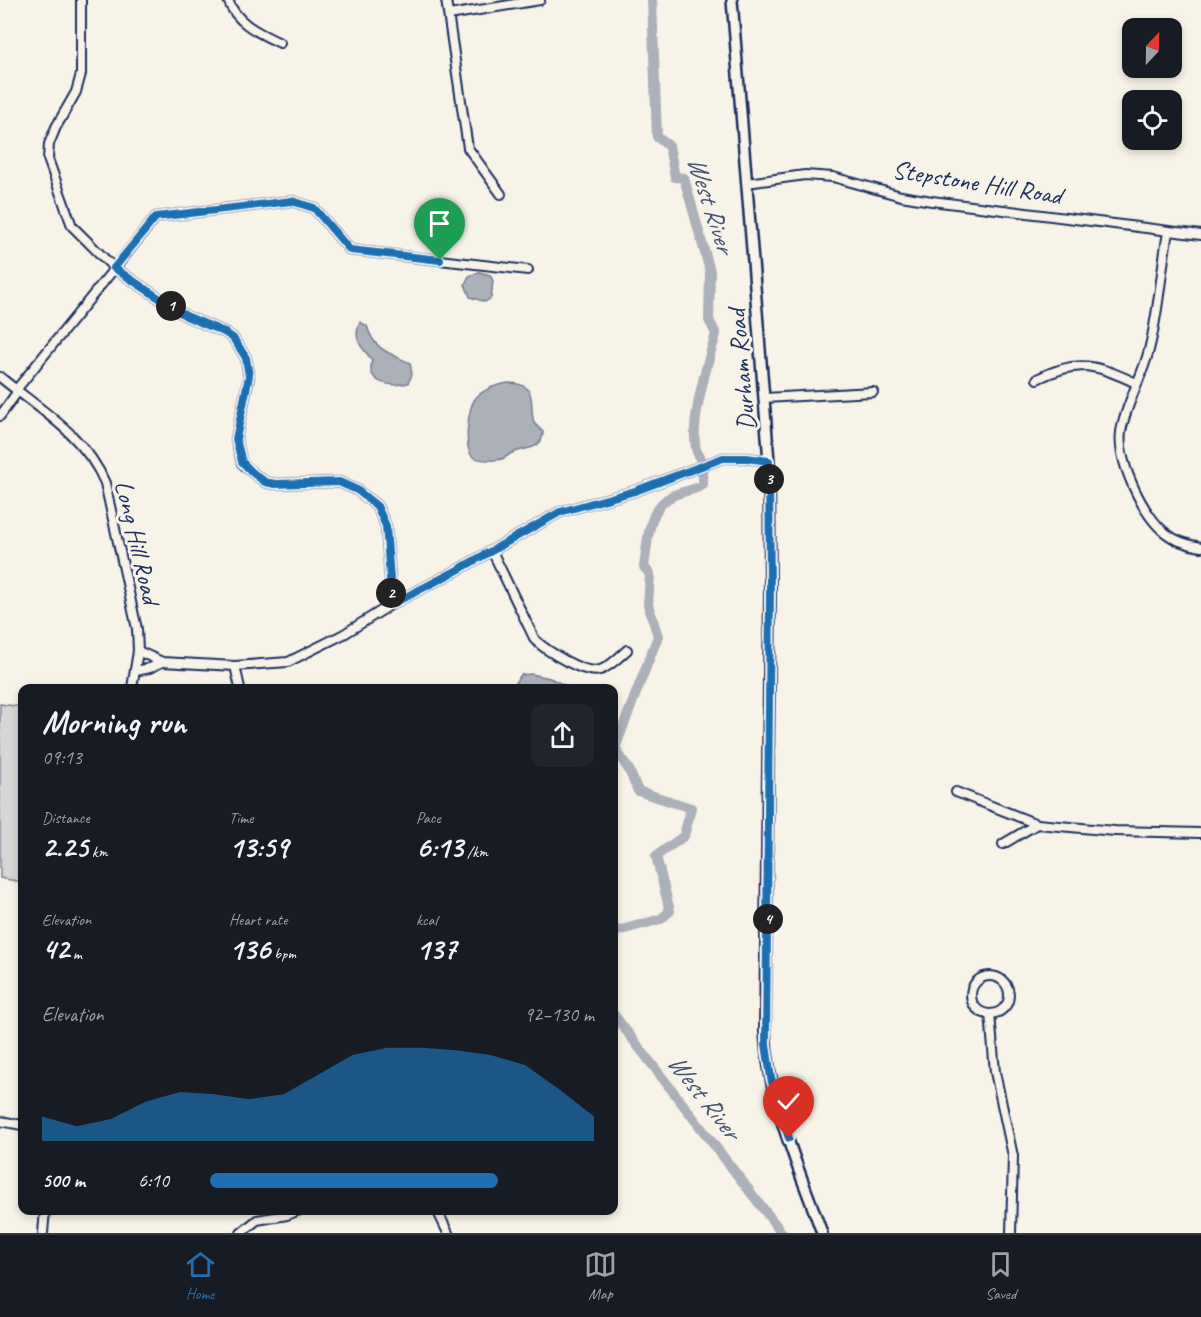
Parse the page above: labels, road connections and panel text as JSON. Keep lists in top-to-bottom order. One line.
{"streets":{"main road":["Durham Road"],"street":["Stepstone Hill Road","Long Hill Road"]},"crossings":[["Stepstone Hill Road","Durham Road"]],"water":["West River"],"north":"top","page":{"pins":["1","3","2","4"],"heading":["Morning run","09:13"],"stats":[["Distance","2.25 km"],["Time","13:59"],["Pace","6:13 /km"],["Elevation","42 m"],["Heart rate","136 bpm"],["kcal","137"]],"chart":["Elevation","92–130 m"],"list":[{"name":"500 m","note":"6:10"}],"tabs":["Home","Map","Saved"]}}
